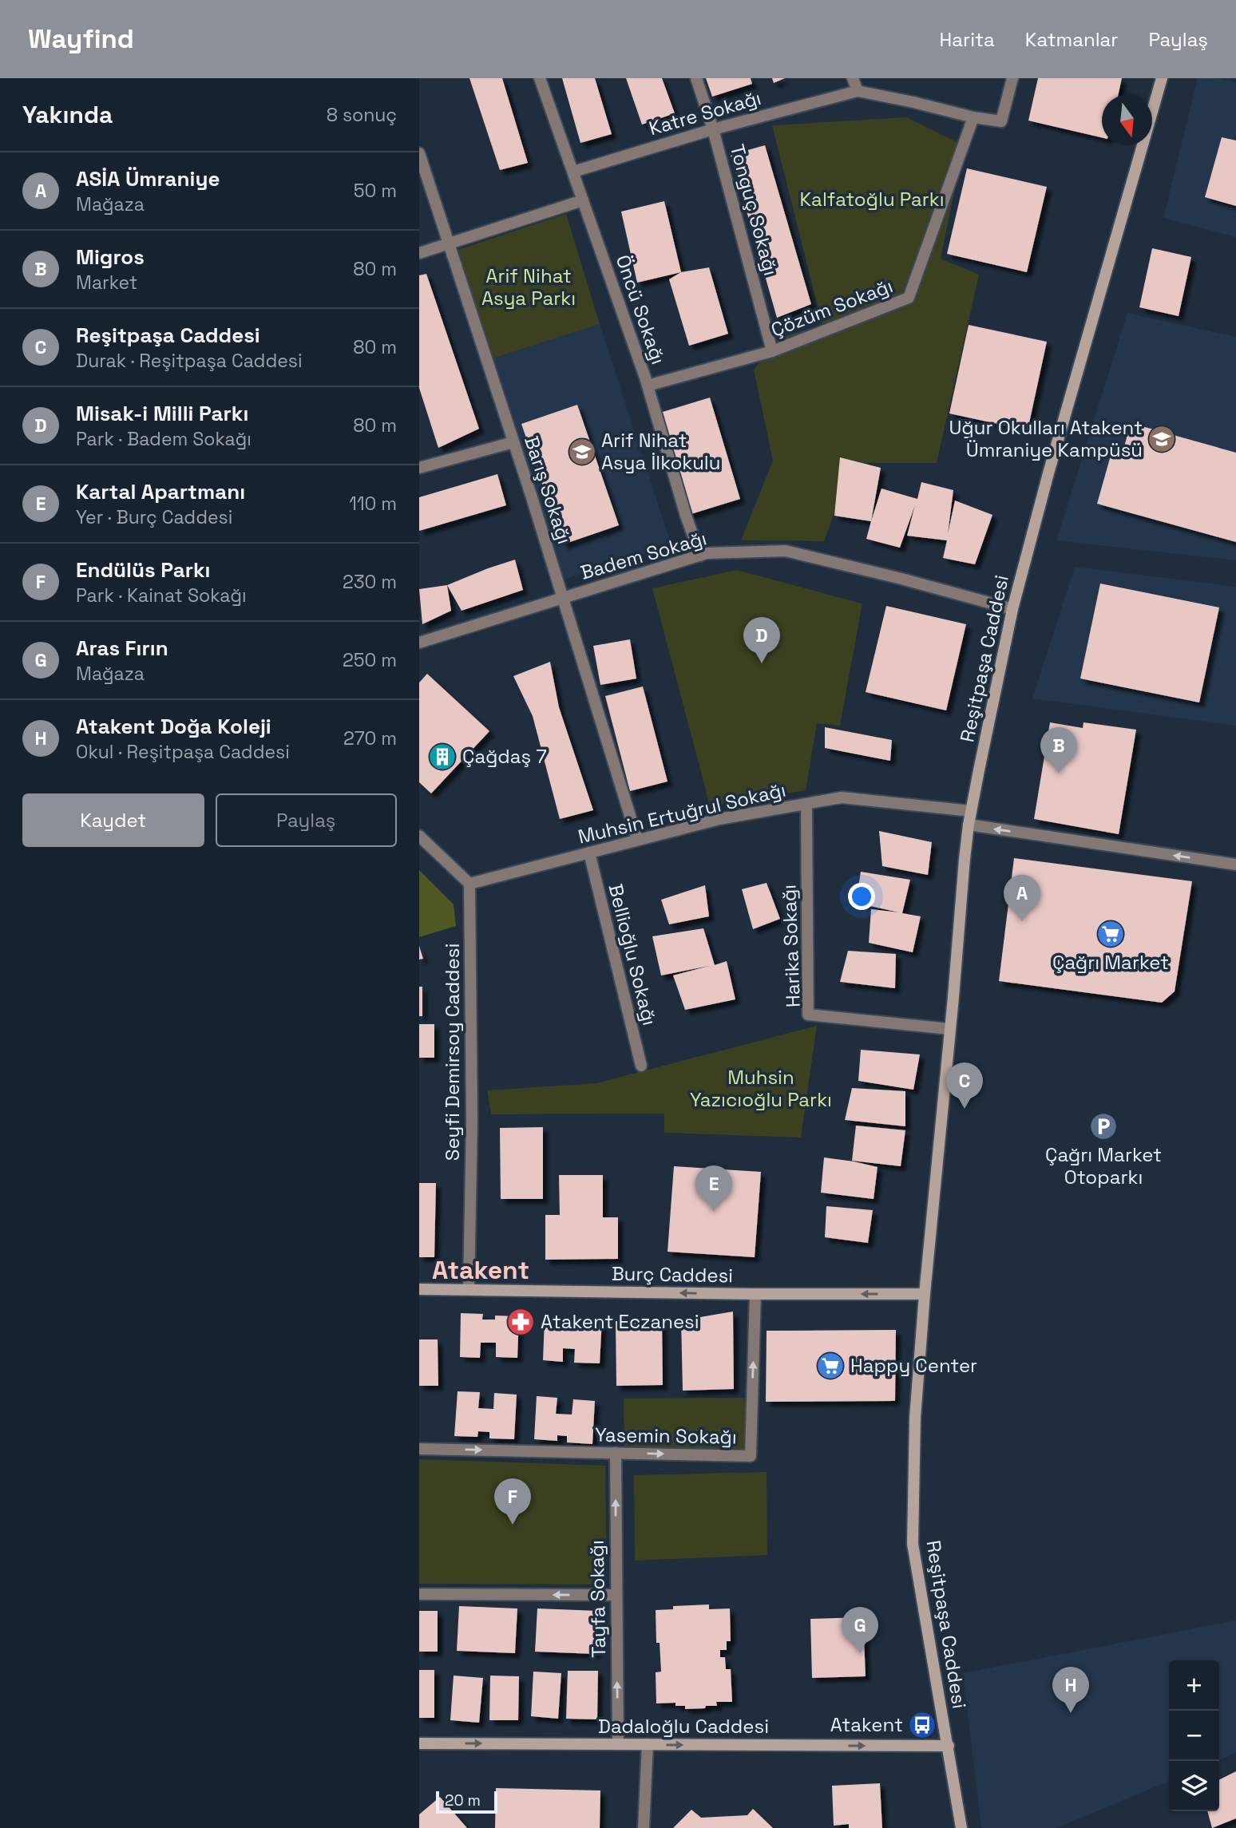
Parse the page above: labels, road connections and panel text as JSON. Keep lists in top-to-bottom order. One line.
{"streets":{"street":["Katre Sokağı","Tonguç Sokağı","Çözüm Sokağı","Öncü Sokağı","Barış Sokağı","Badem Sokağı","Reşitpaşa Caddesi","Muhsin Ertuğrul Sokağı","Harika Sokağı","Bellioğlu Sokağı","Seyfi Demirsoy Caddesi","Burç Caddesi","Yasemin Sokağı","Tayfa Sokağı","Dadaloğlu Caddesi"]},"crossings":[["Katre Sokağı","Tonguç Sokağı"],["Katre Sokağı","Çözüm Sokağı"],["Katre Sokağı","Öncü Sokağı"],["Tonguç Sokağı","Çözüm Sokağı"],["Çözüm Sokağı","Öncü Sokağı"],["Öncü Sokağı","Badem Sokağı"],["Barış Sokağı","Badem Sokağı"],["Barış Sokağı","Muhsin Ertuğrul Sokağı"],["Badem Sokağı","Reşitpaşa Caddesi"],["Reşitpaşa Caddesi","Muhsin Ertuğrul Sokağı"],["Reşitpaşa Caddesi","Harika Sokağı"],["Reşitpaşa Caddesi","Burç Caddesi"],["Reşitpaşa Caddesi","Dadaloğlu Caddesi"],["Muhsin Ertuğrul Sokağı","Harika Sokağı"],["Muhsin Ertuğrul Sokağı","Bellioğlu Sokağı"],["Muhsin Ertuğrul Sokağı","Seyfi Demirsoy Caddesi"],["Seyfi Demirsoy Caddesi","Burç Caddesi"],["Burç Caddesi","Yasemin Sokağı"],["Yasemin Sokağı","Tayfa Sokağı"],["Tayfa Sokağı","Dadaloğlu Caddesi"]],"one_way":["Burç Caddesi","Tayfa Sokağı","Dadaloğlu Caddesi"],"districts":["Atakent"],"parks":["Kalfatoğlu Parkı","Arif Nihat Asya Parkı","Muhsin Yazıcıoğlu Parkı"],"places":{"school or university":["Uğur Okulları Atakent Ümraniye Kampüsü","Arif Nihat Asya İlkokulu"],"building":["Çağdaş 7"],"supermarket":["Çağrı Market","Happy Center"],"parking":["Çağrı Market Otoparkı"],"pharmacy":["Atakent Eczanesi"],"bus stop":["Atakent"]},"scale_bar":"20 m","north":"bottom","page":{"header":"Wayfind","nav":["Harita","Katmanlar","Paylaş"],"heading":["Yakında","8 sonuç"],"list":[{"mark":"A","name":"ASİA Ümraniye","note":"Mağaza","value":"50 m"},{"mark":"B","name":"Migros","note":"Market","value":"80 m"},{"mark":"C","name":"Reşitpaşa Caddesi","note":"Durak · Reşitpaşa Caddesi","value":"80 m"},{"mark":"D","name":"Misak-i Milli Parkı","note":"Park · Badem Sokağı","value":"80 m"},{"mark":"E","name":"Kartal Apartmanı","note":"Yer · Burç Caddesi","value":"110 m"},{"mark":"F","name":"Endülüs Parkı","note":"Park · Kainat Sokağı","value":"230 m"},{"mark":"G","name":"Aras Fırın","note":"Mağaza","value":"250 m"},{"mark":"H","name":"Atakent Doğa Koleji","note":"Okul · Reşitpaşa Caddesi","value":"270 m"}],"pins":["D","B","A","C","E","F","G","H"],"buttons":["Kaydet","Paylaş"],"map_buttons":["+","−"],"scale":"20 m"}}
